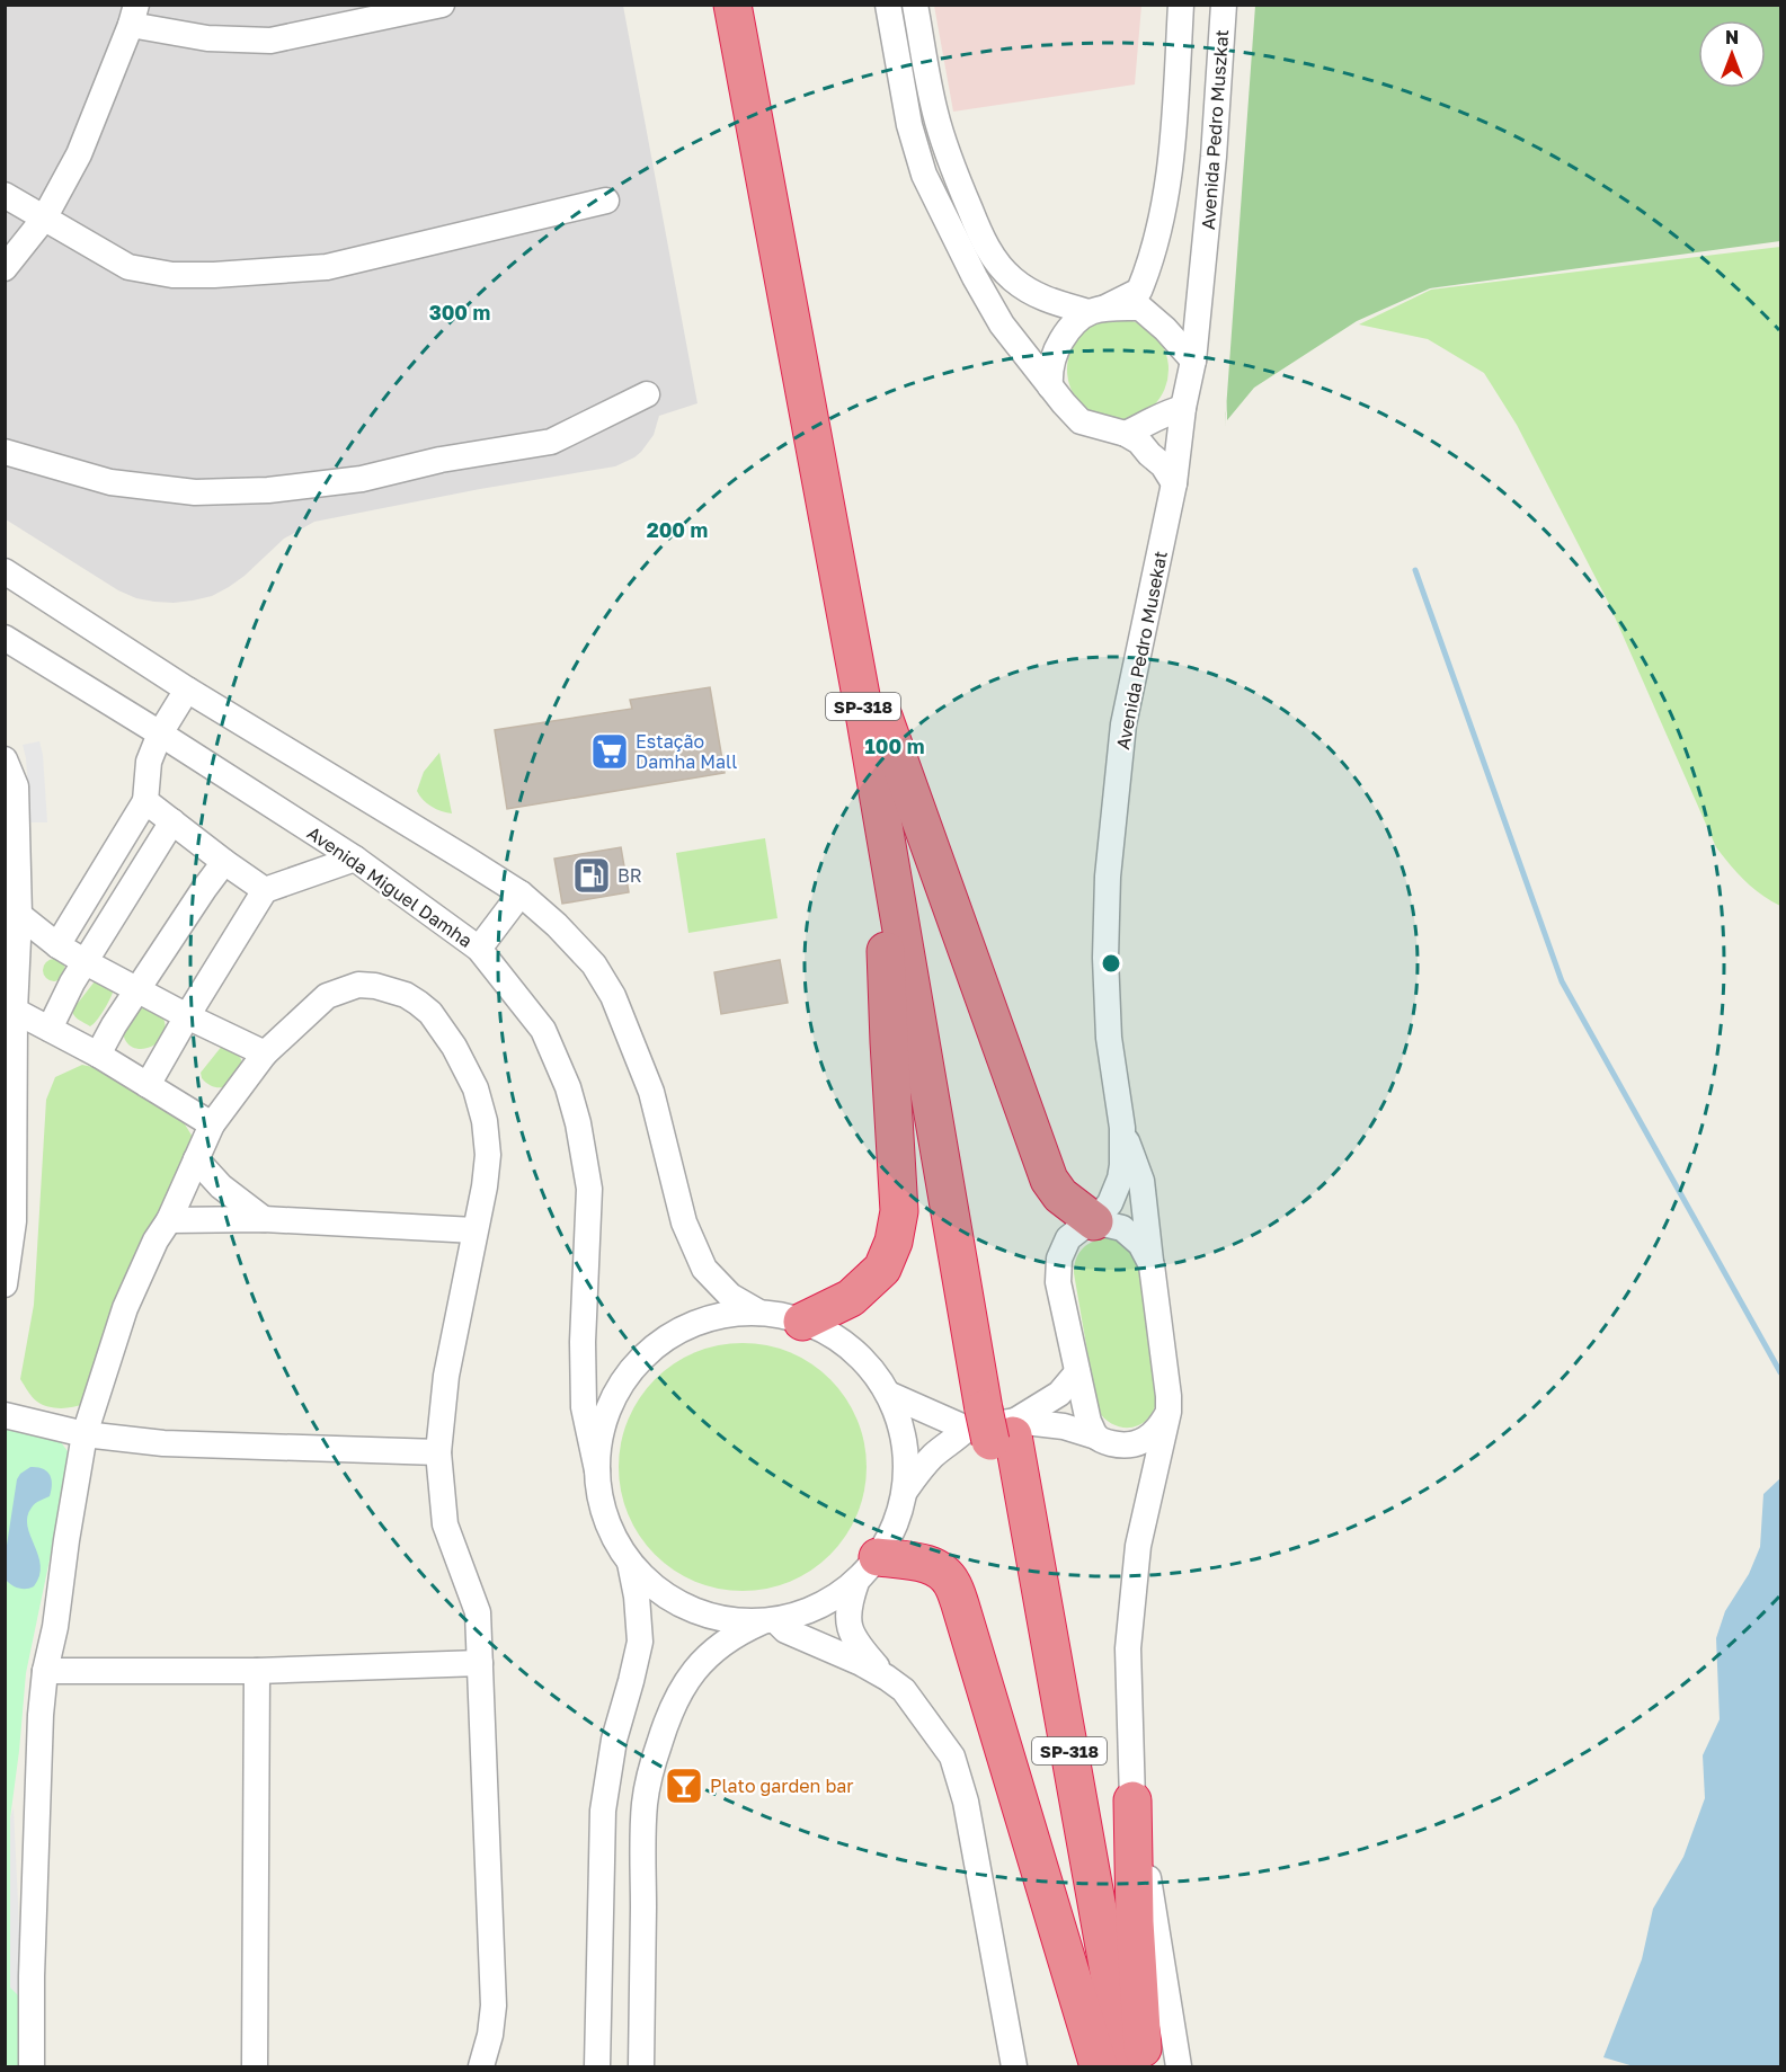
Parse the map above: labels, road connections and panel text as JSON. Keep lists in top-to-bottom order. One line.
{"streets":{"highway":["SP-318"],"street":["Avenida Pedro Muszkat","Avenida Pedro Musekat","Avenida Miguel Damha"]},"crossings":[["Avenida Pedro Muszkat","Avenida Pedro Musekat"]],"places":{"supermarket":["Estação Damha Mall"],"fuel station":["BR"],"bar":["Plato garden bar"]},"north":"top","rings":["300 m","200 m","100 m"]}
